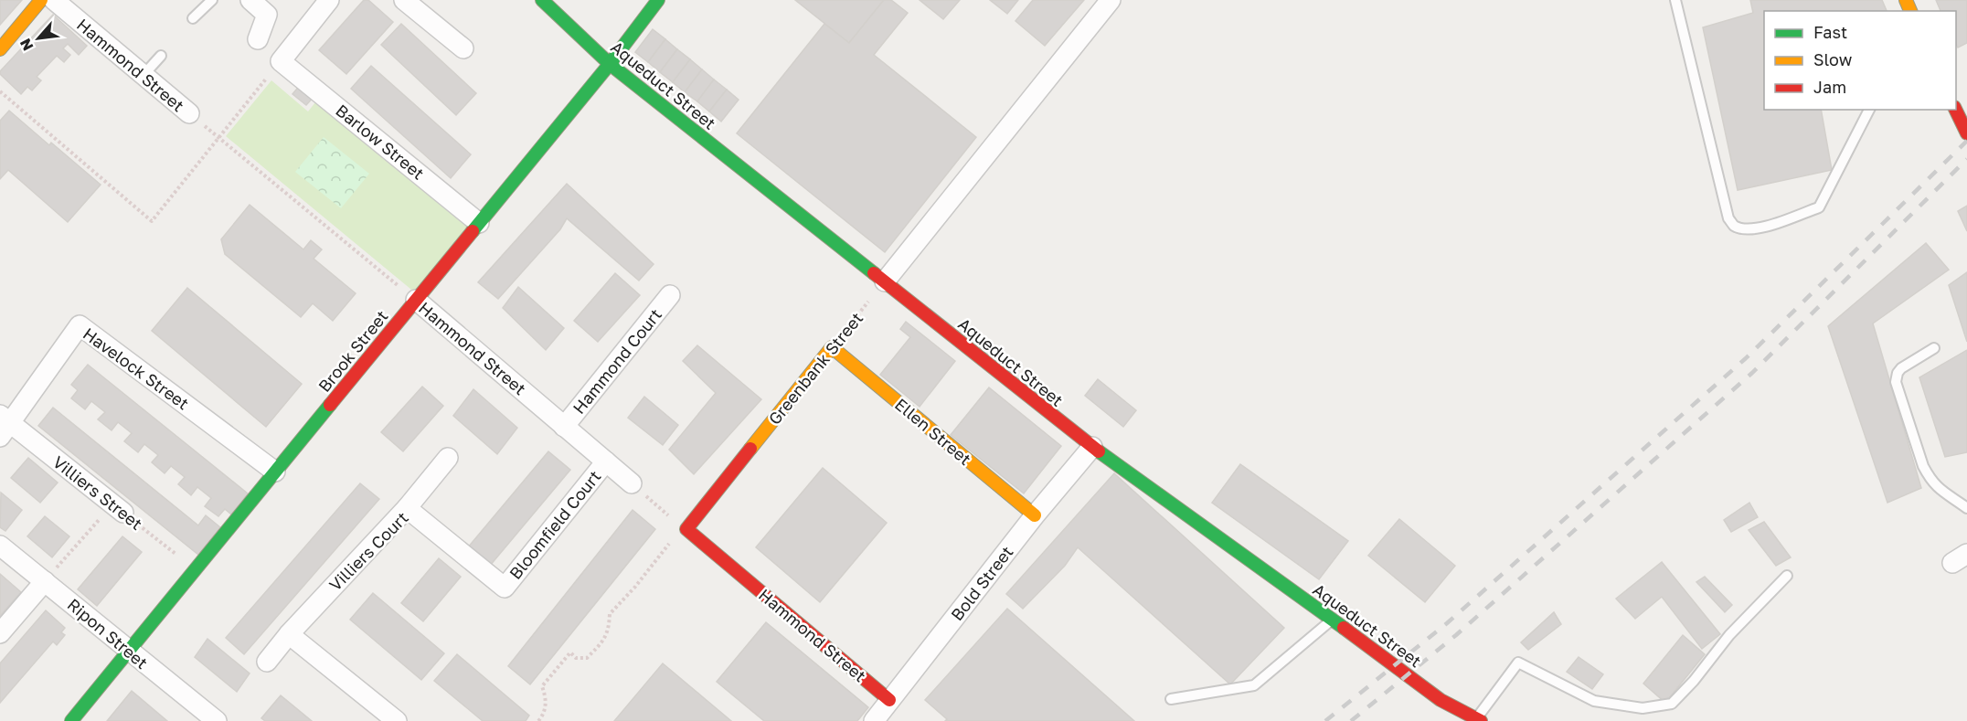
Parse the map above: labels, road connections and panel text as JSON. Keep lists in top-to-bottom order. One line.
{"streets":{"street":["Hammond Street","Aqueduct Street","Barlow Street","Brook Street","Hammond Court","Havelock Street","Greenbank Street","Ellen Street","Villiers Street","Bloomfield Court","Villiers Court","Bold Street","Ripon Street"]},"crossings":[["Hammond Street","Brook Street"],["Hammond Street","Hammond Court"],["Hammond Street","Greenbank Street"],["Hammond Street","Bloomfield Court"],["Hammond Street","Bold Street"],["Aqueduct Street","Brook Street"],["Aqueduct Street","Greenbank Street"],["Aqueduct Street","Bold Street"],["Barlow Street","Brook Street"],["Brook Street","Havelock Street"],["Brook Street","Villiers Street"],["Brook Street","Ripon Street"],["Havelock Street","Villiers Street"],["Greenbank Street","Ellen Street"],["Ellen Street","Bold Street"],["Bloomfield Court","Villiers Court"]],"legend":["Fast","Slow","Jam"],"north":"bottom left"}
